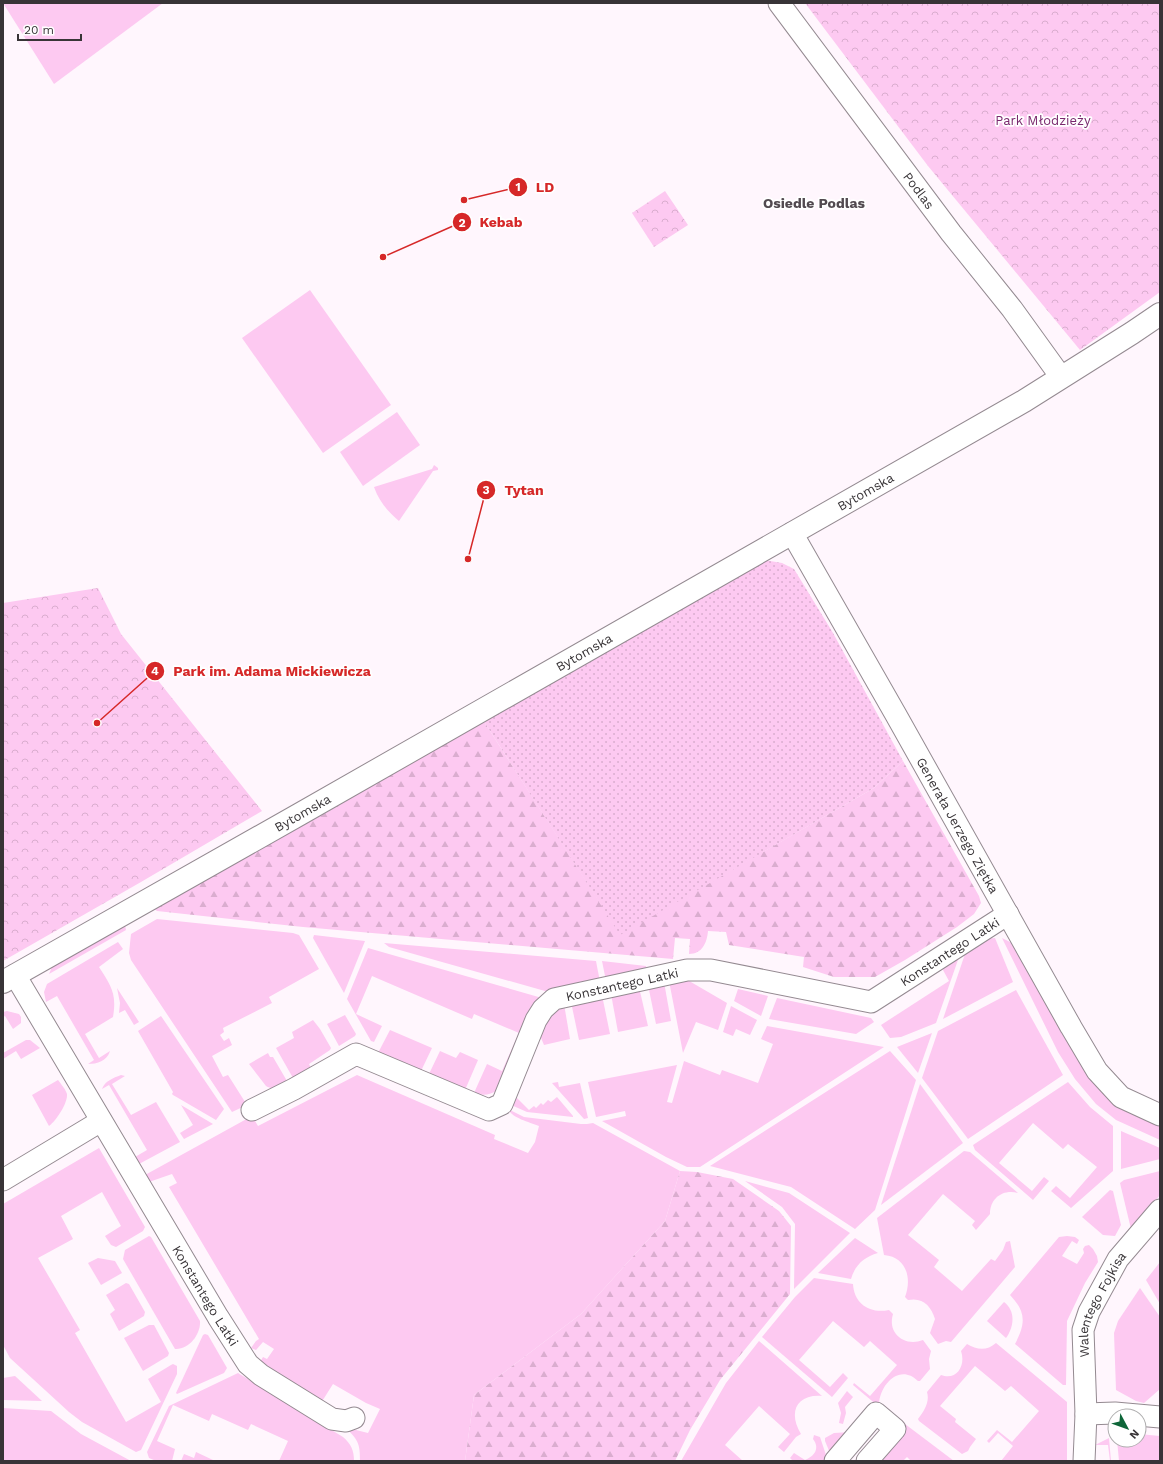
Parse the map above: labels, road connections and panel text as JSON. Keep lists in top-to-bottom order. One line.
{"streets":{"street":["Podlas","Bytomska","Generała Jerzego Ziętka","Konstantego Latki","Walentego Fojkisa"]},"crossings":[["Podlas","Bytomska"],["Bytomska","Generała Jerzego Ziętka"],["Bytomska","Konstantego Latki"],["Generała Jerzego Ziętka","Konstantego Latki"]],"districts":["Osiedle Podlas"],"parks":["Park Młodzieży"],"places":["LD","Kebab","Tytan","Park im. Adama Mickiewicza"],"scale_bar":"20 m","north":"bottom right"}
